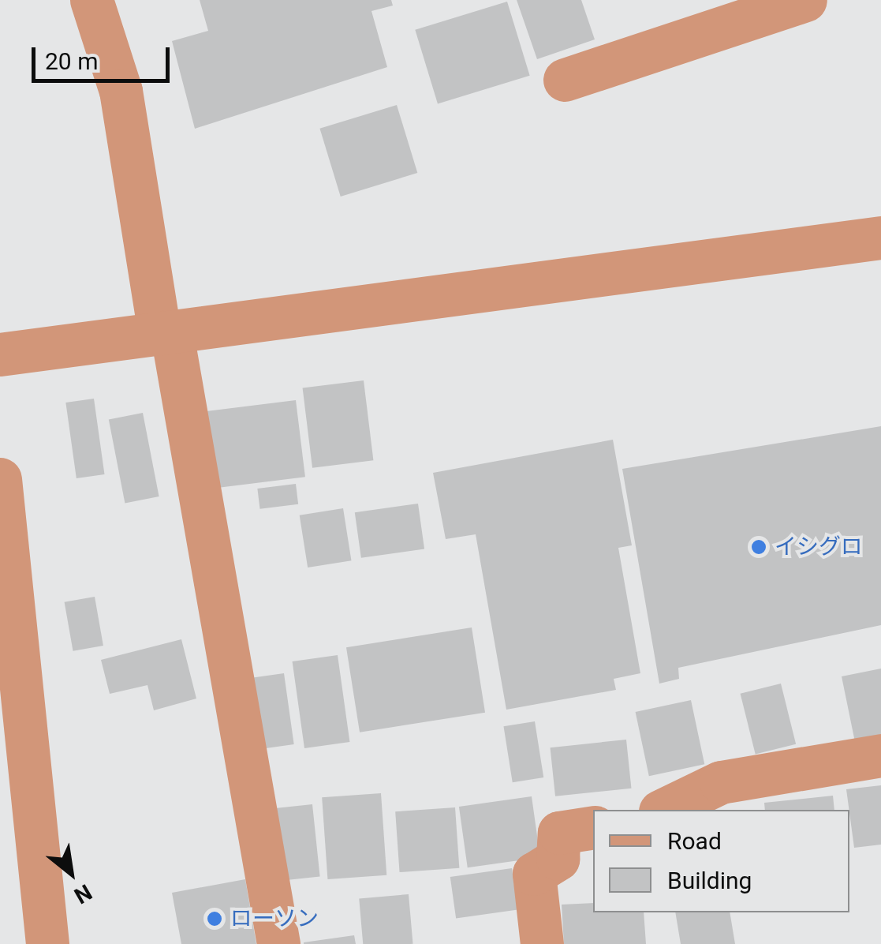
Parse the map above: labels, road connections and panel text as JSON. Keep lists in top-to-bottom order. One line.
{"places":["イシグロ","ローソン"],"legend":["Road","Building"],"scale_bar":"20 m","north":"bottom right"}
